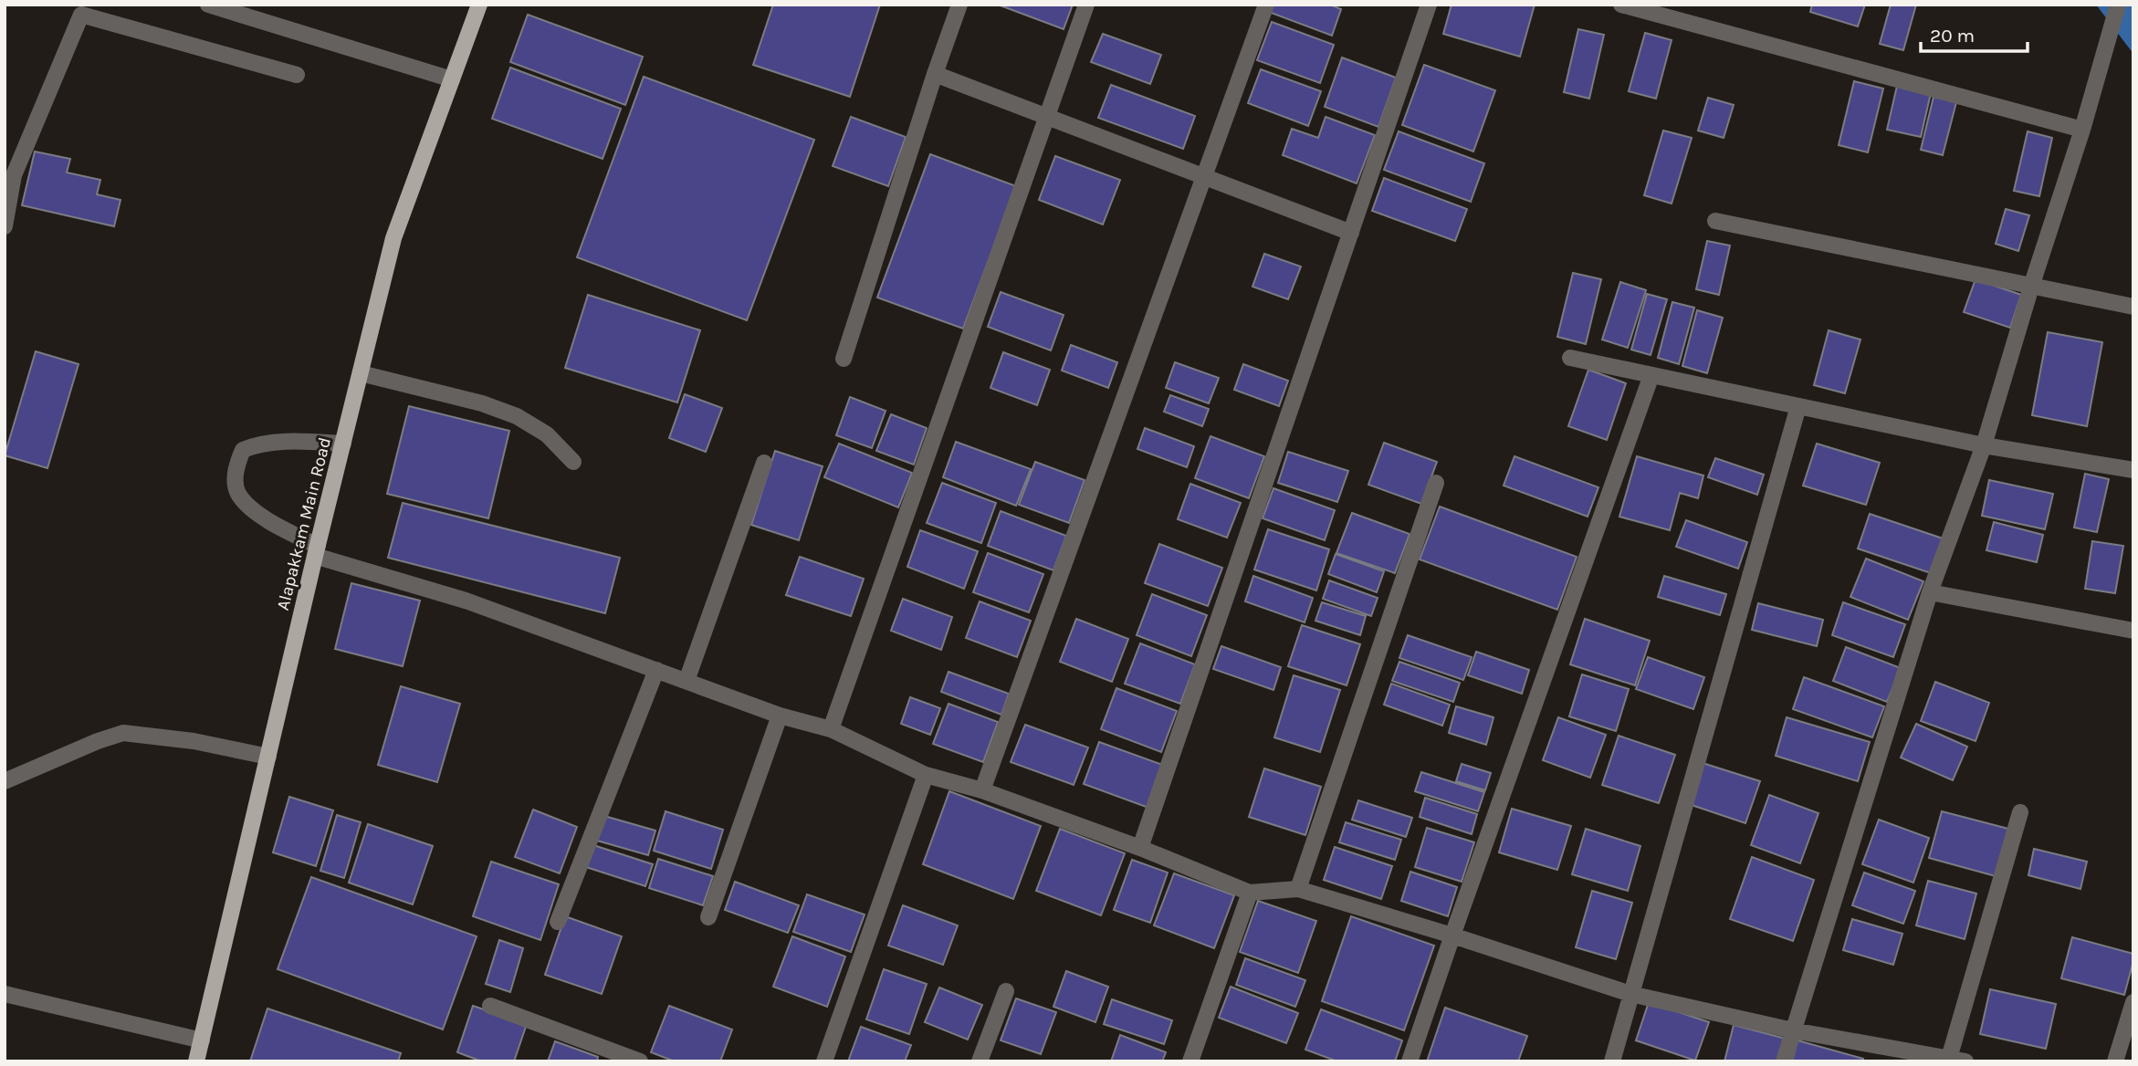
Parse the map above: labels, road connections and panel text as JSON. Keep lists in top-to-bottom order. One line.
{"streets":{"main road":["Alapakkam Main Road"]},"scale_bar":"20 m"}
